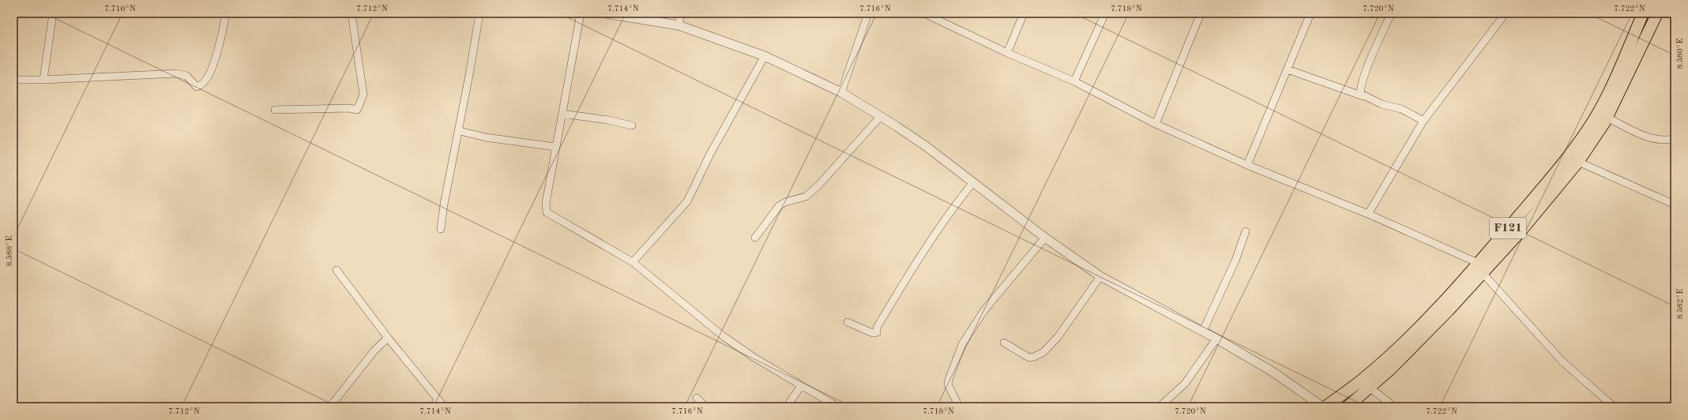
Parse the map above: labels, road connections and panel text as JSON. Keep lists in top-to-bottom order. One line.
{"streets":{"main road":["F121"]},"coordinates":["7.710°N","7.712°N","7.714°N","7.716°N","7.718°N","7.720°N","7.722°N","8.580°E","8.588°E","8.582°E"]}
